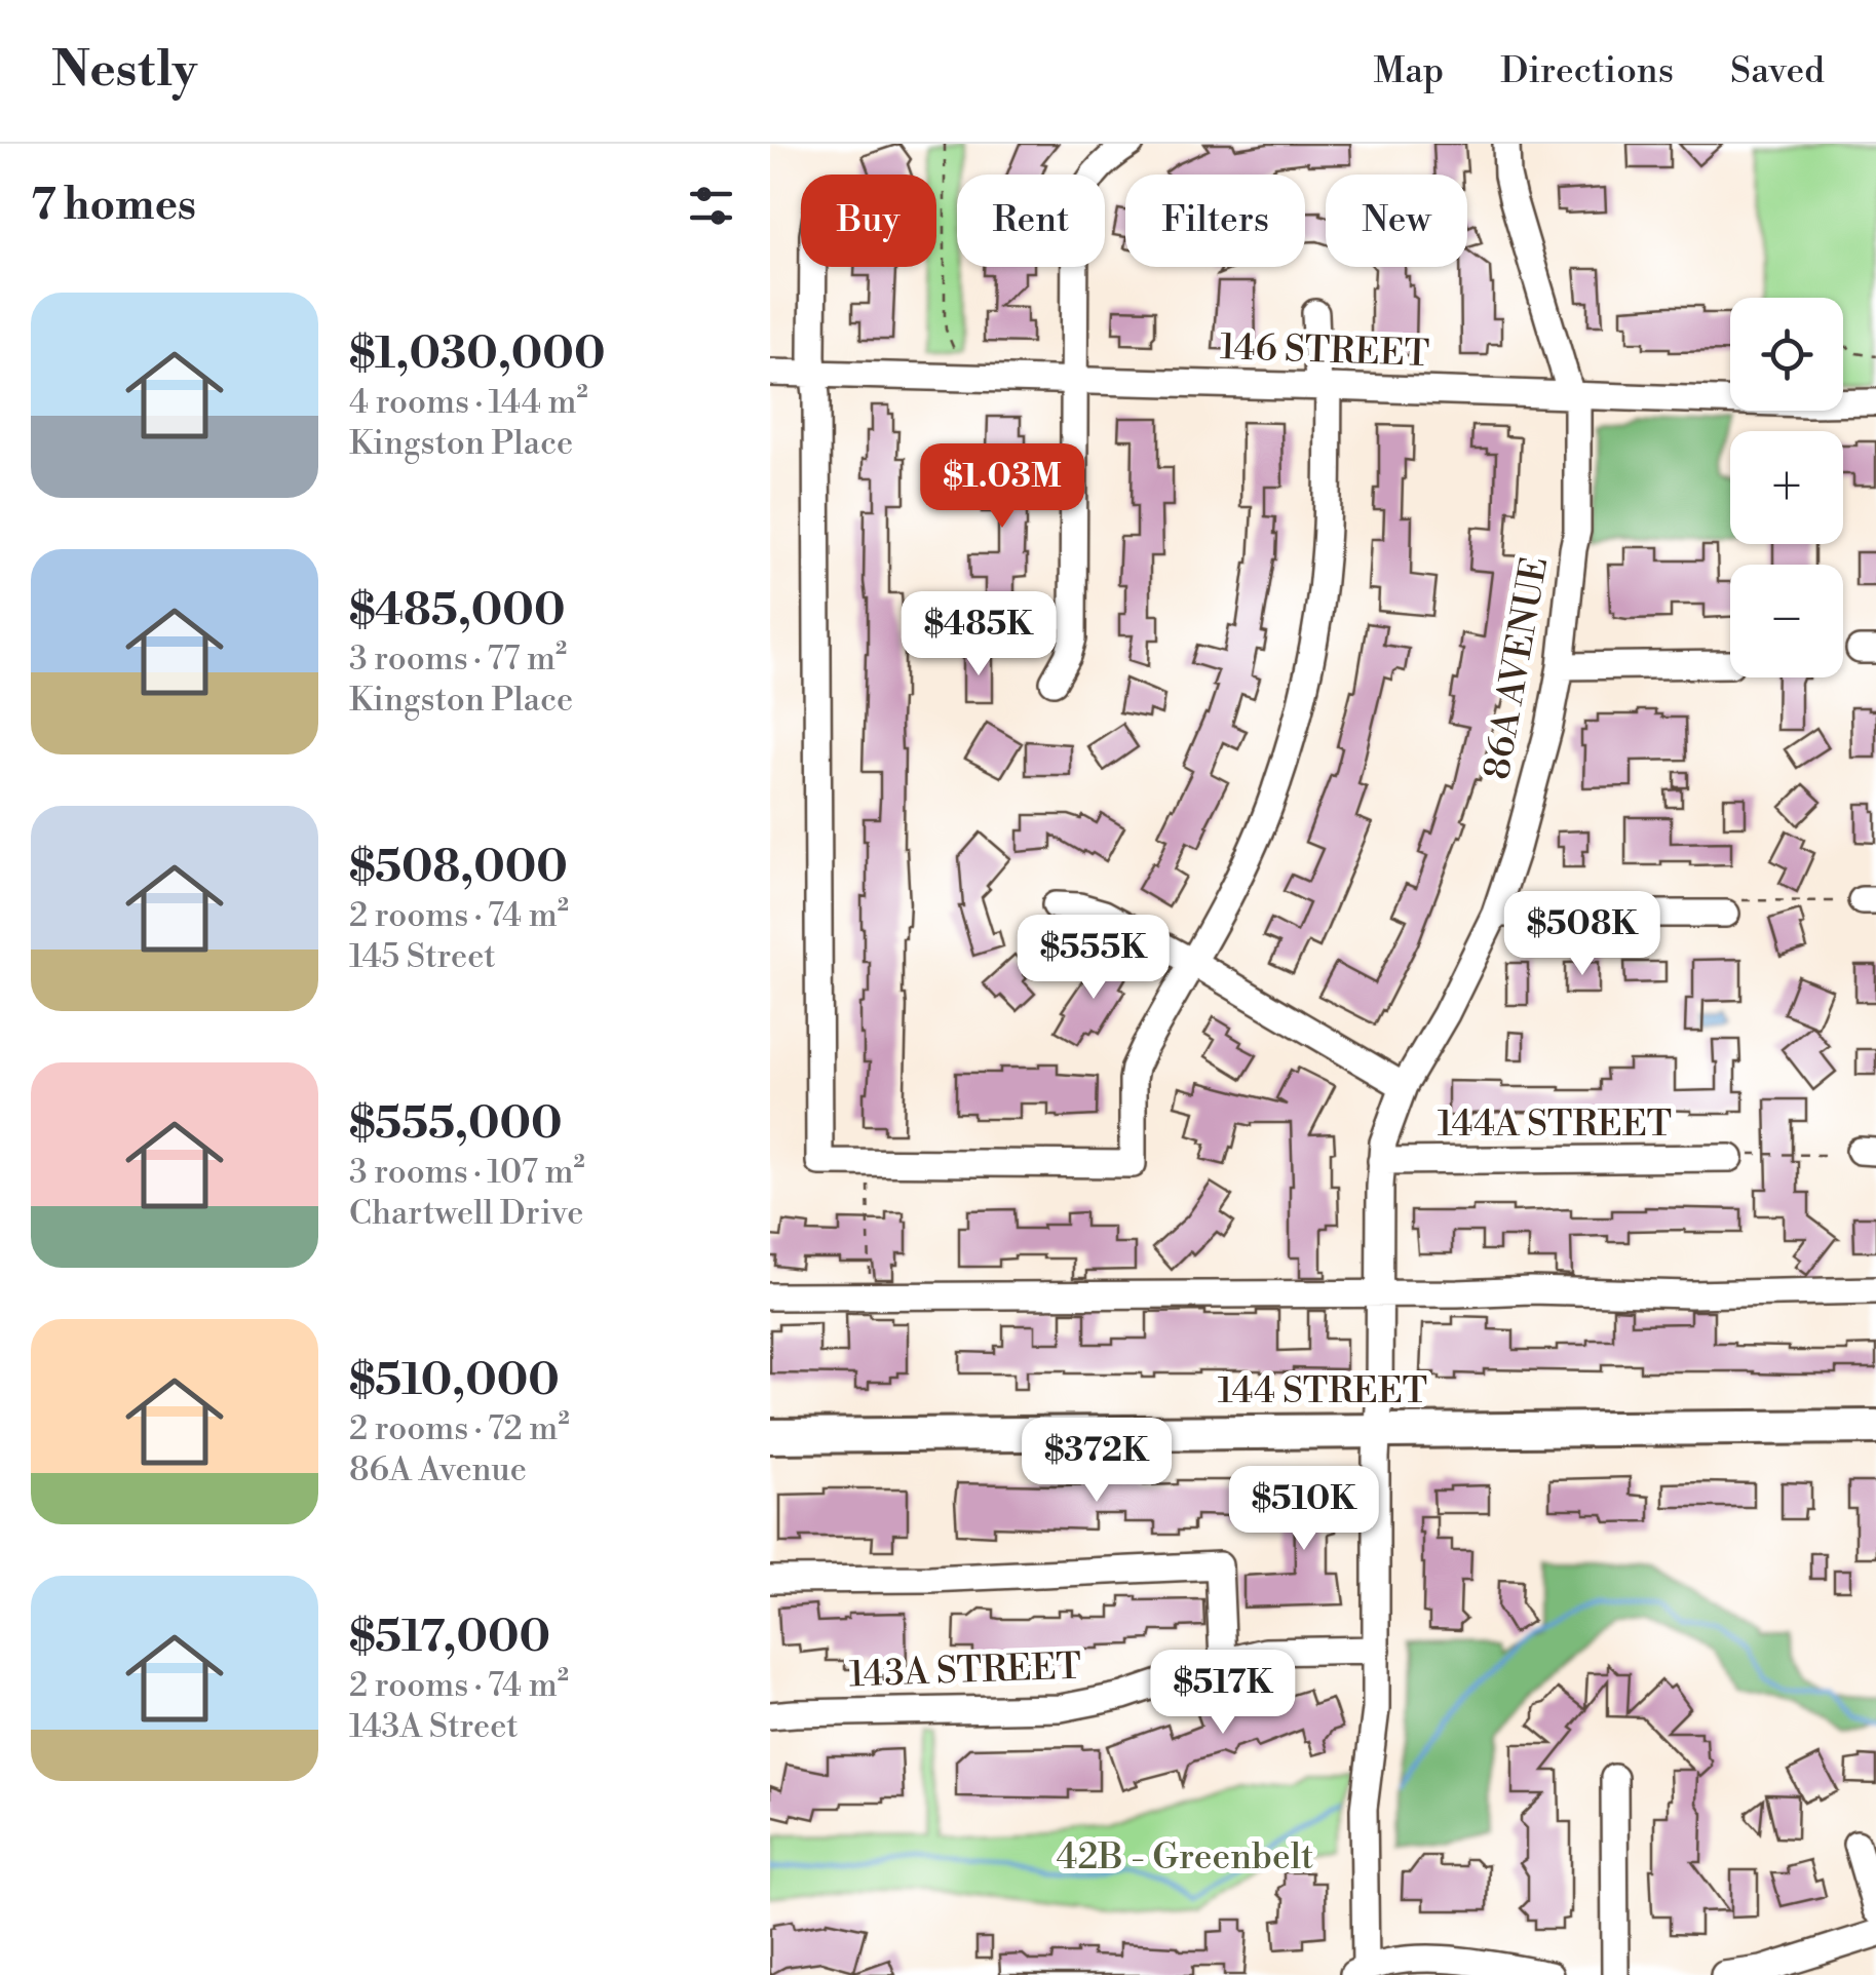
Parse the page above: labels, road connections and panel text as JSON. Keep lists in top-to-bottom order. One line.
{"streets":{"main road":["144 STREET"],"street":["146 STREET","86A AVENUE","144A STREET","143A STREET"]},"crossings":[["146 STREET","86A AVENUE"],["86A AVENUE","144A STREET"],["86A AVENUE","144 STREET"],["86A AVENUE","143A STREET"]],"parks":["42B - Greenbelt"],"page":{"header":"Nestly","nav":["Map","Directions","Saved"],"heading":"7 homes","chip":["Buy","Rent","Filters","New"],"list":[{"name":"$1,030,000","note":"4 rooms · 144 m² · Kingston Place"},{"name":"$485,000","note":"3 rooms · 77 m² · Kingston Place"},{"name":"$508,000","note":"2 rooms · 74 m² · 145 Street"},{"name":"$555,000","note":"3 rooms · 107 m² · Chartwell Drive"},{"name":"$510,000","note":"2 rooms · 72 m² · 86A Avenue"},{"name":"$517,000","note":"2 rooms · 74 m² · 143A Street"}],"map_buttons":["+","−"],"price":["$1.03M","$485K","$508K","$555K","$372K","$510K","$517K"]}}
